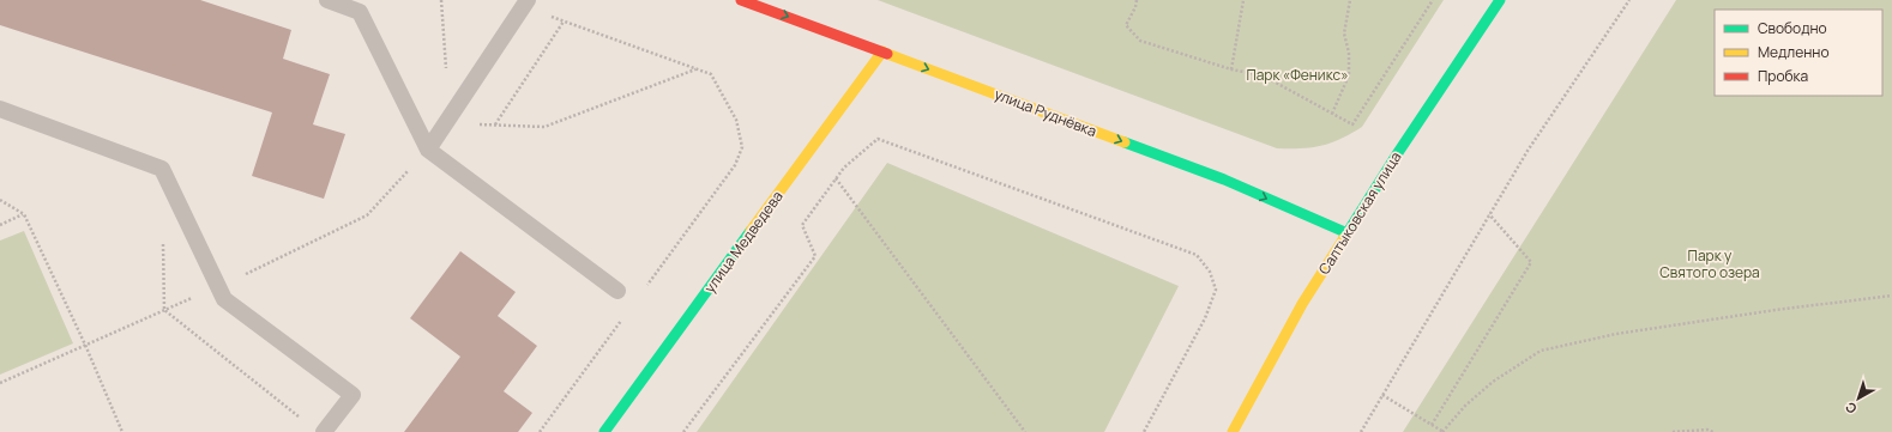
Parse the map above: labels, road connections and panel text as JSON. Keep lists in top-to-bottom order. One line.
{"streets":{"street":["улица Руднёвка","Салтыковская улица","улица Медведева"]},"crossings":[["улица Руднёвка","Салтыковская улица"],["улица Руднёвка","улица Медведева"]],"one_way":["улица Руднёвка"],"parks":["Парк «Феникс»","Парк у Святого озера"],"legend":["Свободно","Медленно","Пробка"],"north":"bottom left"}
